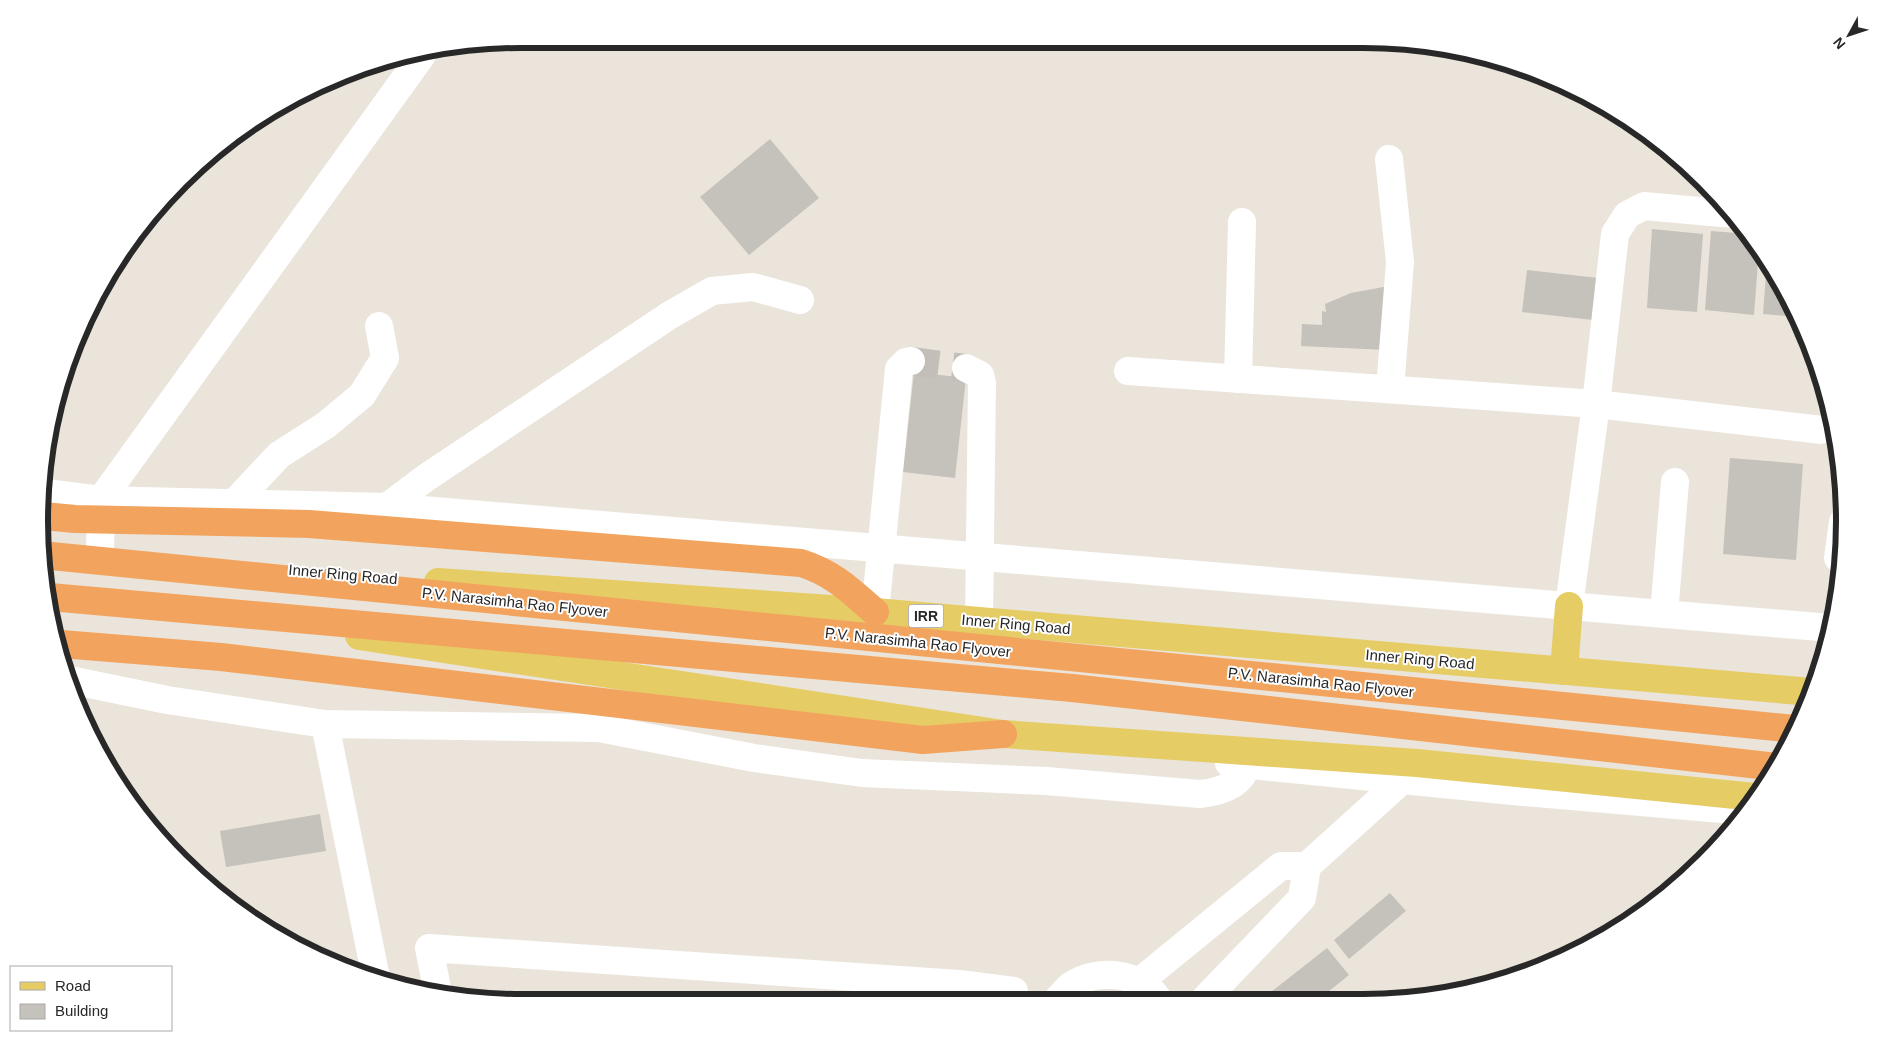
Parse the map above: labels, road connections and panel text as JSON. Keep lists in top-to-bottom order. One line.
{"streets":{"highway":["P.V. Narasimha Rao Flyover"],"main road":["Inner Ring Road","IRR"]},"legend":["Road","Building"],"north":"bottom left"}
